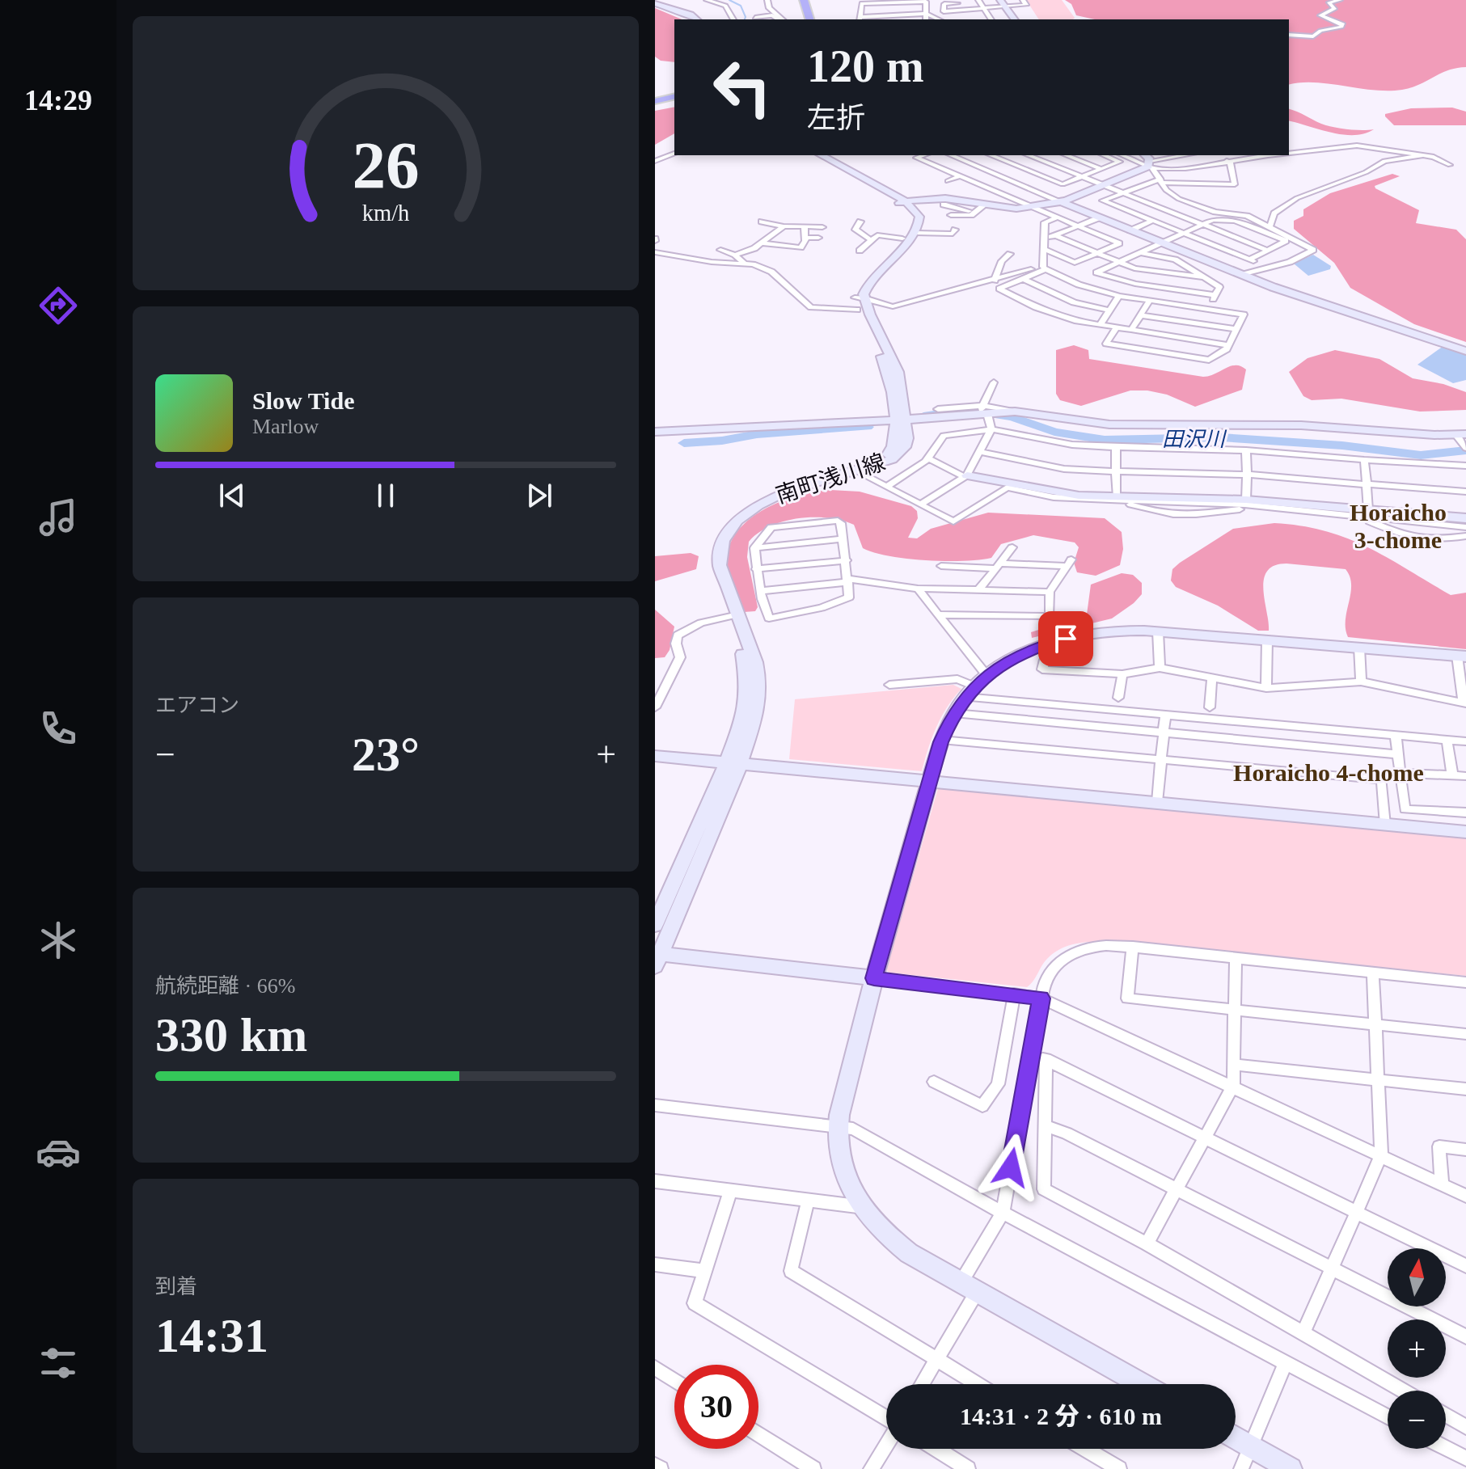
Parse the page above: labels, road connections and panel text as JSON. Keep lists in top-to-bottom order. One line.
{"streets":{"street":["南町浅川線"]},"districts":["Horaicho 3-chome","Horaicho 4-chome"],"water":["田沢川"],"north":"top","page":{"tabs":"14:29","turn":["120 m","左折"],"song":["Slow Tide","Marlow"],"tile":["エアコン",["航続距離 · 66%","330 km"],["到着","14:31"]],"heat":["−","23°","+"],"map_buttons":["+","−"],"limit":"30","trip":"14:31 · 2 分 · 610 m","gauge":["26","km/h"]}}
